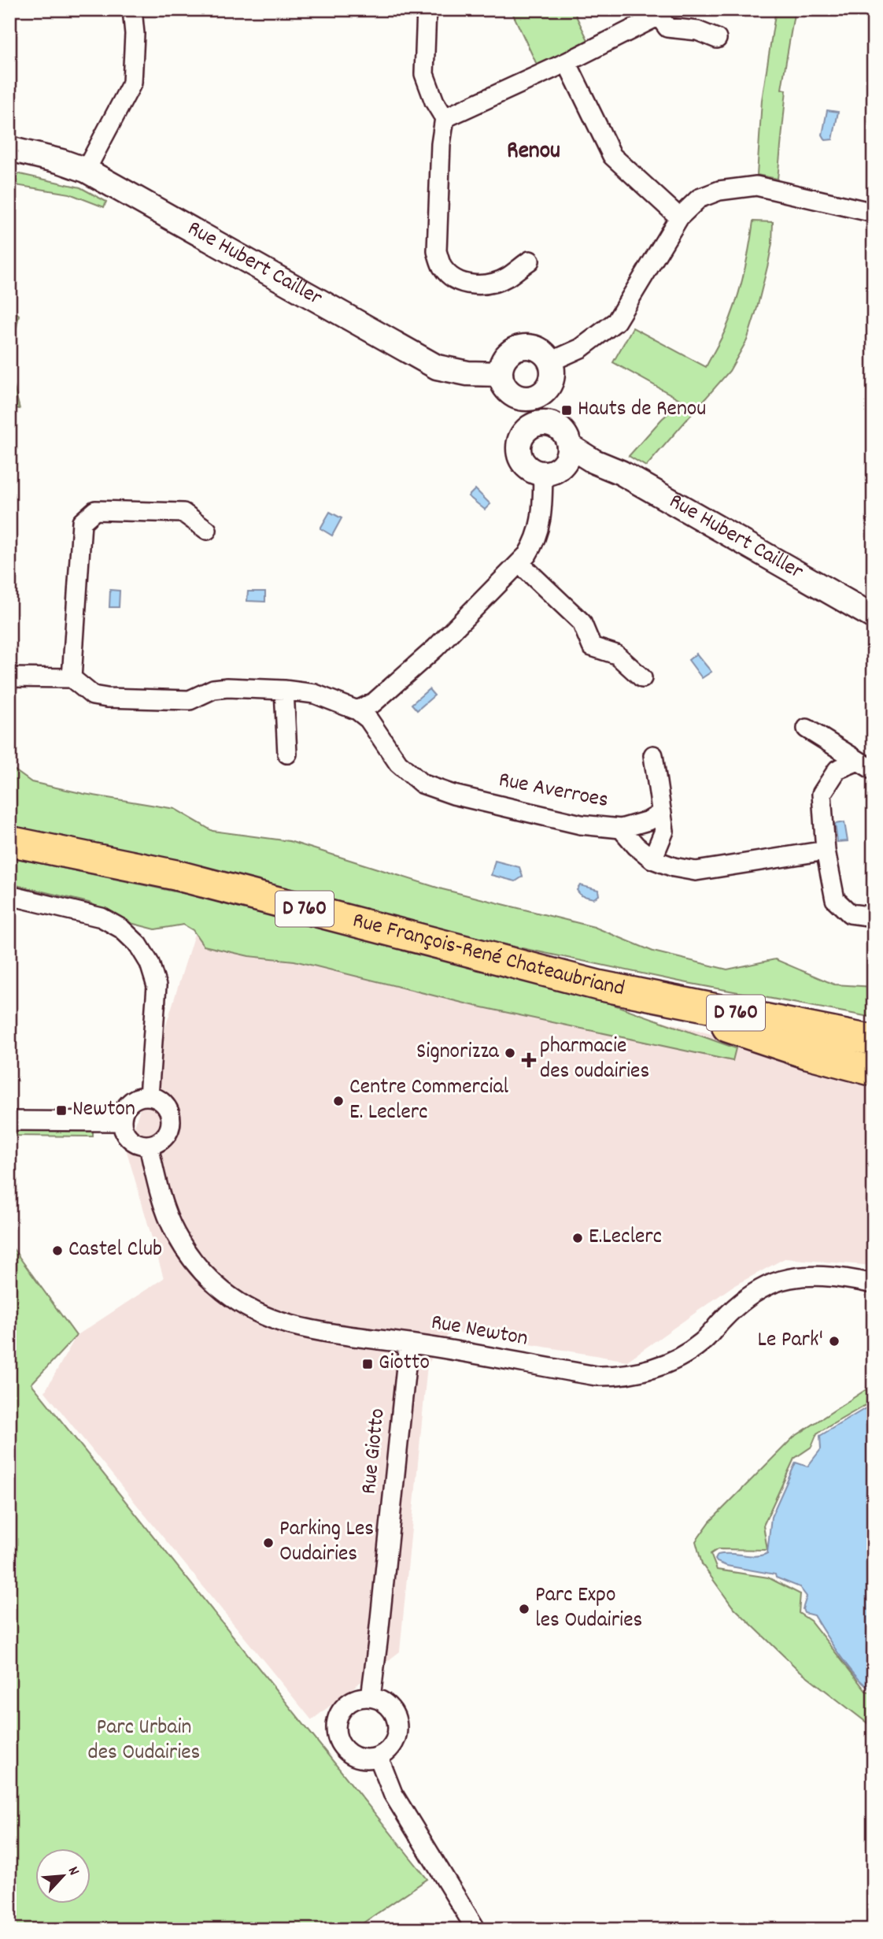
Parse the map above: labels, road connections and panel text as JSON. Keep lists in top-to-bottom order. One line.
{"streets":{"main road":["D 760","Rue François-René Chateaubriand"],"street":["Rue Hubert Cailler","Rue Averroes","Rue Newton","Rue Giotto"]},"crossings":[["Rue Newton","Rue Giotto"]],"districts":["Renou"],"parks":["Parc Urbain des Oudairies"],"places":{"transit":["Hauts de Renou","Newton","Giotto"],"other":["Signorizza","Centre Commercial E. Leclerc","E.Leclerc","Castel Club","Le Park'","Parking Les Oudairies","Parc Expo les Oudairies"],"health":["pharmacie des oudairies"]},"north":"top right"}
